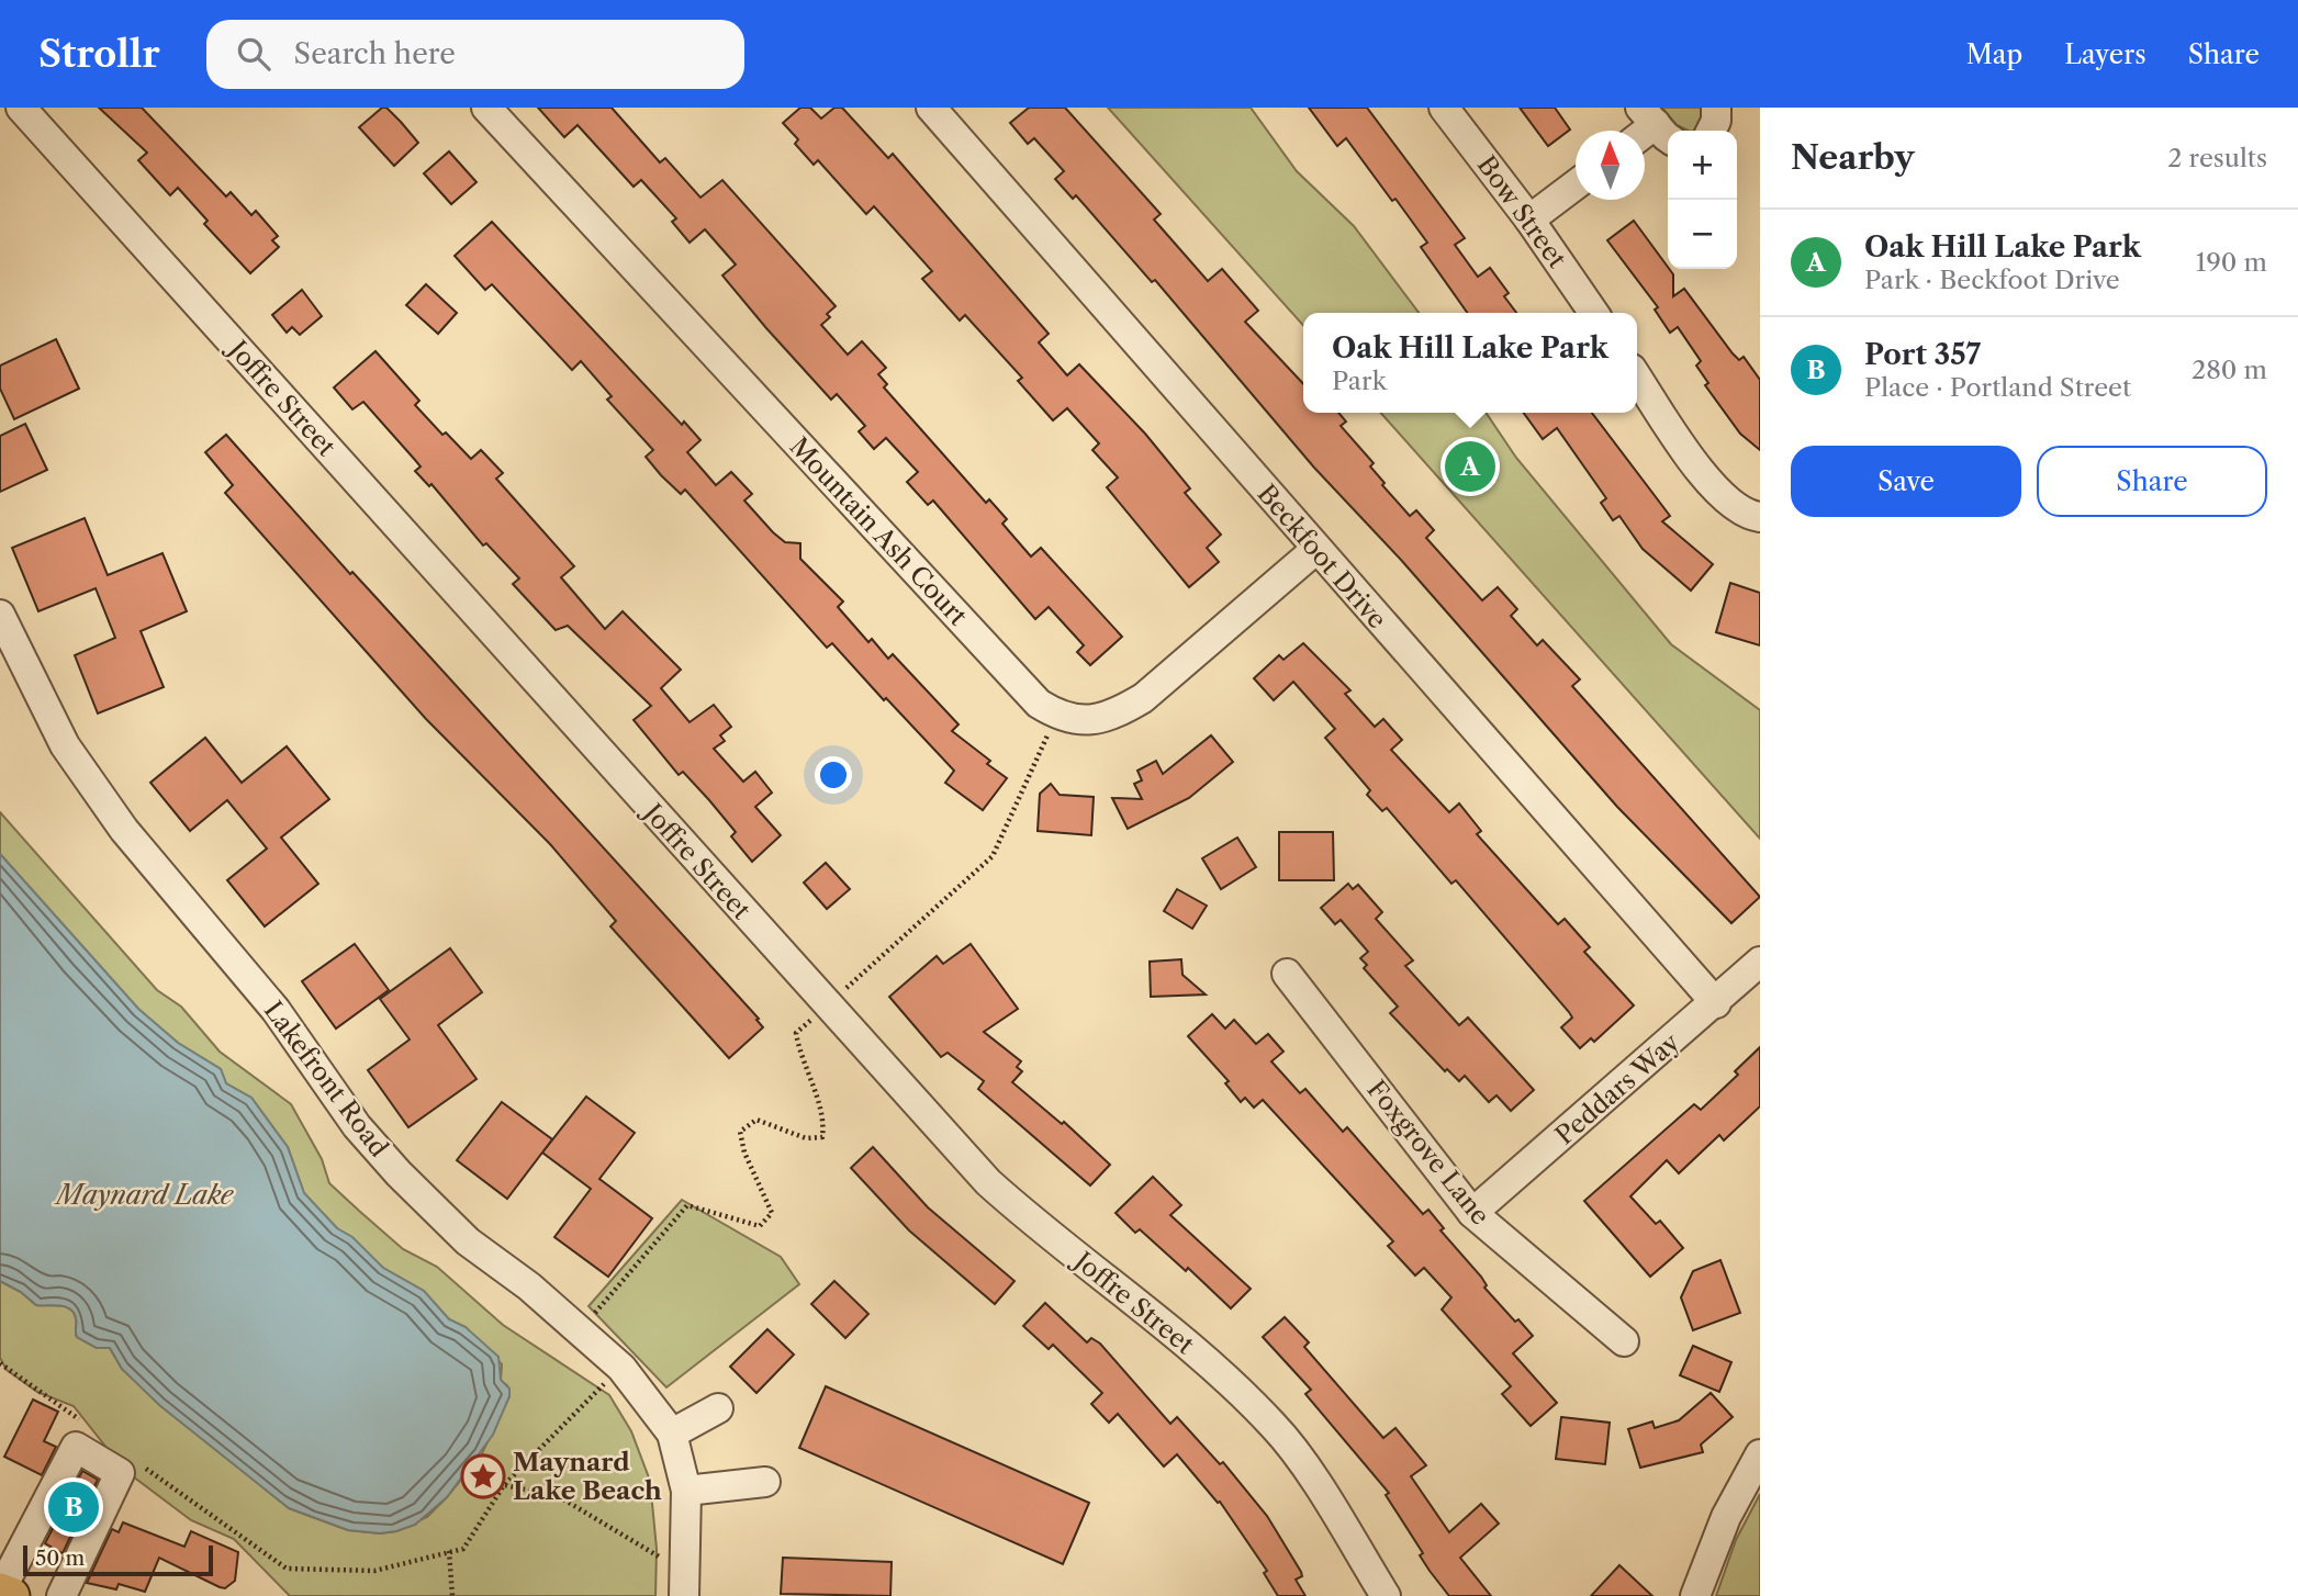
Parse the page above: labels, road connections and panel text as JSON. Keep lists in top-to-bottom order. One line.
{"streets":{"street":["Bow Street","Joffre Street","Mountain Ash Court","Beckfoot Drive","Lakefront Road","Peddars Way","Foxgrove Lane"]},"crossings":[["Beckfoot Drive","Peddars Way"],["Peddars Way","Foxgrove Lane"]],"water":["Maynard Lake"],"places":{"place":["Maynard Lake Beach"]},"scale_bar":"50 m","north":"top","page":{"header":"Strollr","search":"Search here","nav":["Map","Layers","Share"],"heading":["Nearby","2 results"],"map_buttons":["+","−"],"list":[{"mark":"A","name":"Oak Hill Lake Park","note":"Park · Beckfoot Drive","value":"190 m"},{"mark":"B","name":"Port 357","note":"Place · Portland Street","value":"280 m"}],"popup":["Oak Hill Lake Park","Park"],"buttons":["Save","Share"],"pins":["A","B"],"scale":"50 m"}}
